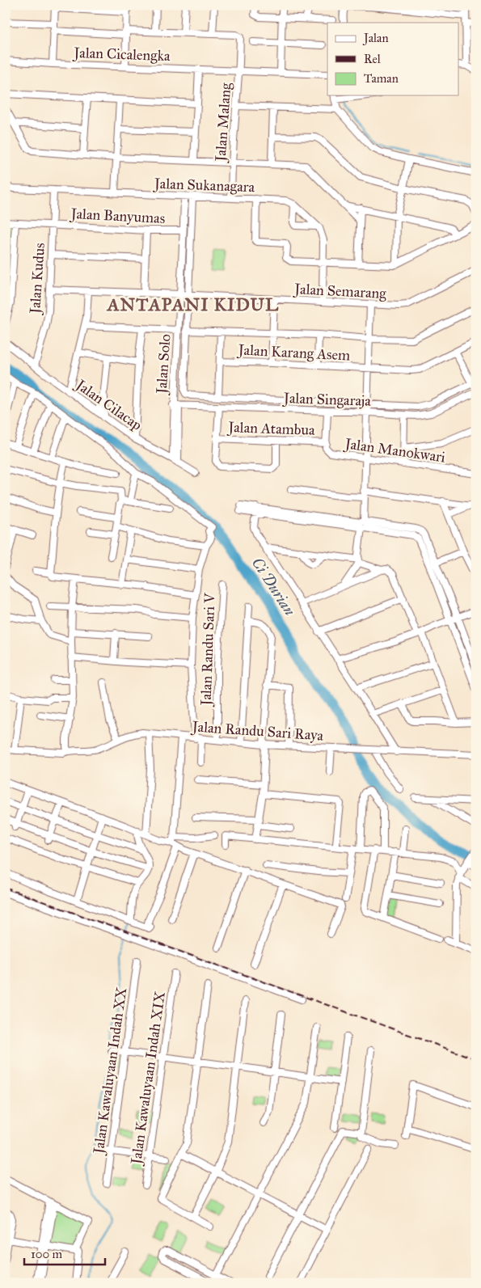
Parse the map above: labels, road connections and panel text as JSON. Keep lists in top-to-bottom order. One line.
{"streets":{"street":["Jalan Cicalengka","Jalan Malang","Jalan Sukanagara","Jalan Banyumas","Jalan Kudus","Jalan Semarang","Jalan Karang Asem","Jalan Solo","Jalan Singaraja","Jalan Cilacap","Jalan Atambua","Jalan Manokwari","Jalan Randu Sari V","Jalan Randu Sari Raya","Jalan Kawaluyaan Indah XX","Jalan Kawaluyaan Indah XIX"]},"crossings":[["Jalan Cicalengka","Jalan Malang"],["Jalan Malang","Jalan Sukanagara"],["Jalan Sukanagara","Jalan Kudus"],["Jalan Sukanagara","Jalan Solo"],["Jalan Banyumas","Jalan Kudus"],["Jalan Banyumas","Jalan Solo"],["Jalan Kudus","Jalan Semarang"],["Jalan Kudus","Jalan Cilacap"],["Jalan Semarang","Jalan Solo"],["Jalan Solo","Jalan Singaraja"],["Jalan Solo","Jalan Cilacap"],["Jalan Singaraja","Jalan Manokwari"],["Jalan Atambua","Jalan Manokwari"],["Jalan Randu Sari V","Jalan Randu Sari Raya"]],"districts":["ANTAPANI KIDUL"],"water":["Ci Durian"],"legend":["Jalan","Rel","Taman"],"scale_bar":"100 m"}
